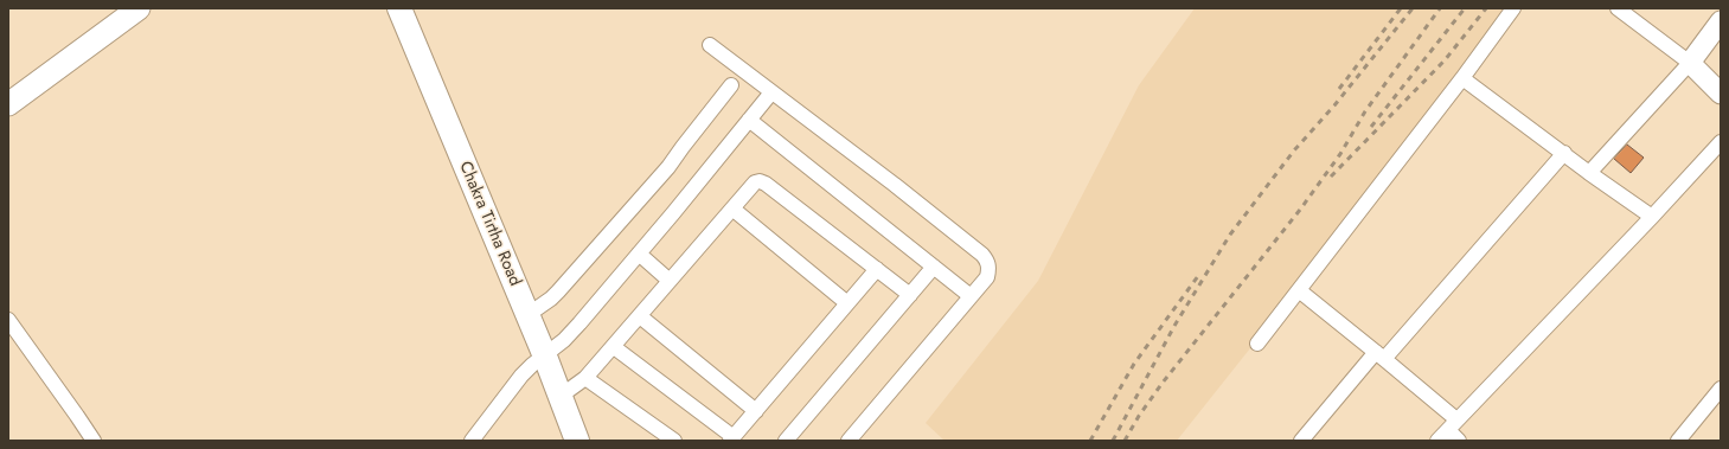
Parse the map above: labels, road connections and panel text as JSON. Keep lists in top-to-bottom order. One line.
{"streets":{"highway":["Chakra Tirtha Road"]}}
